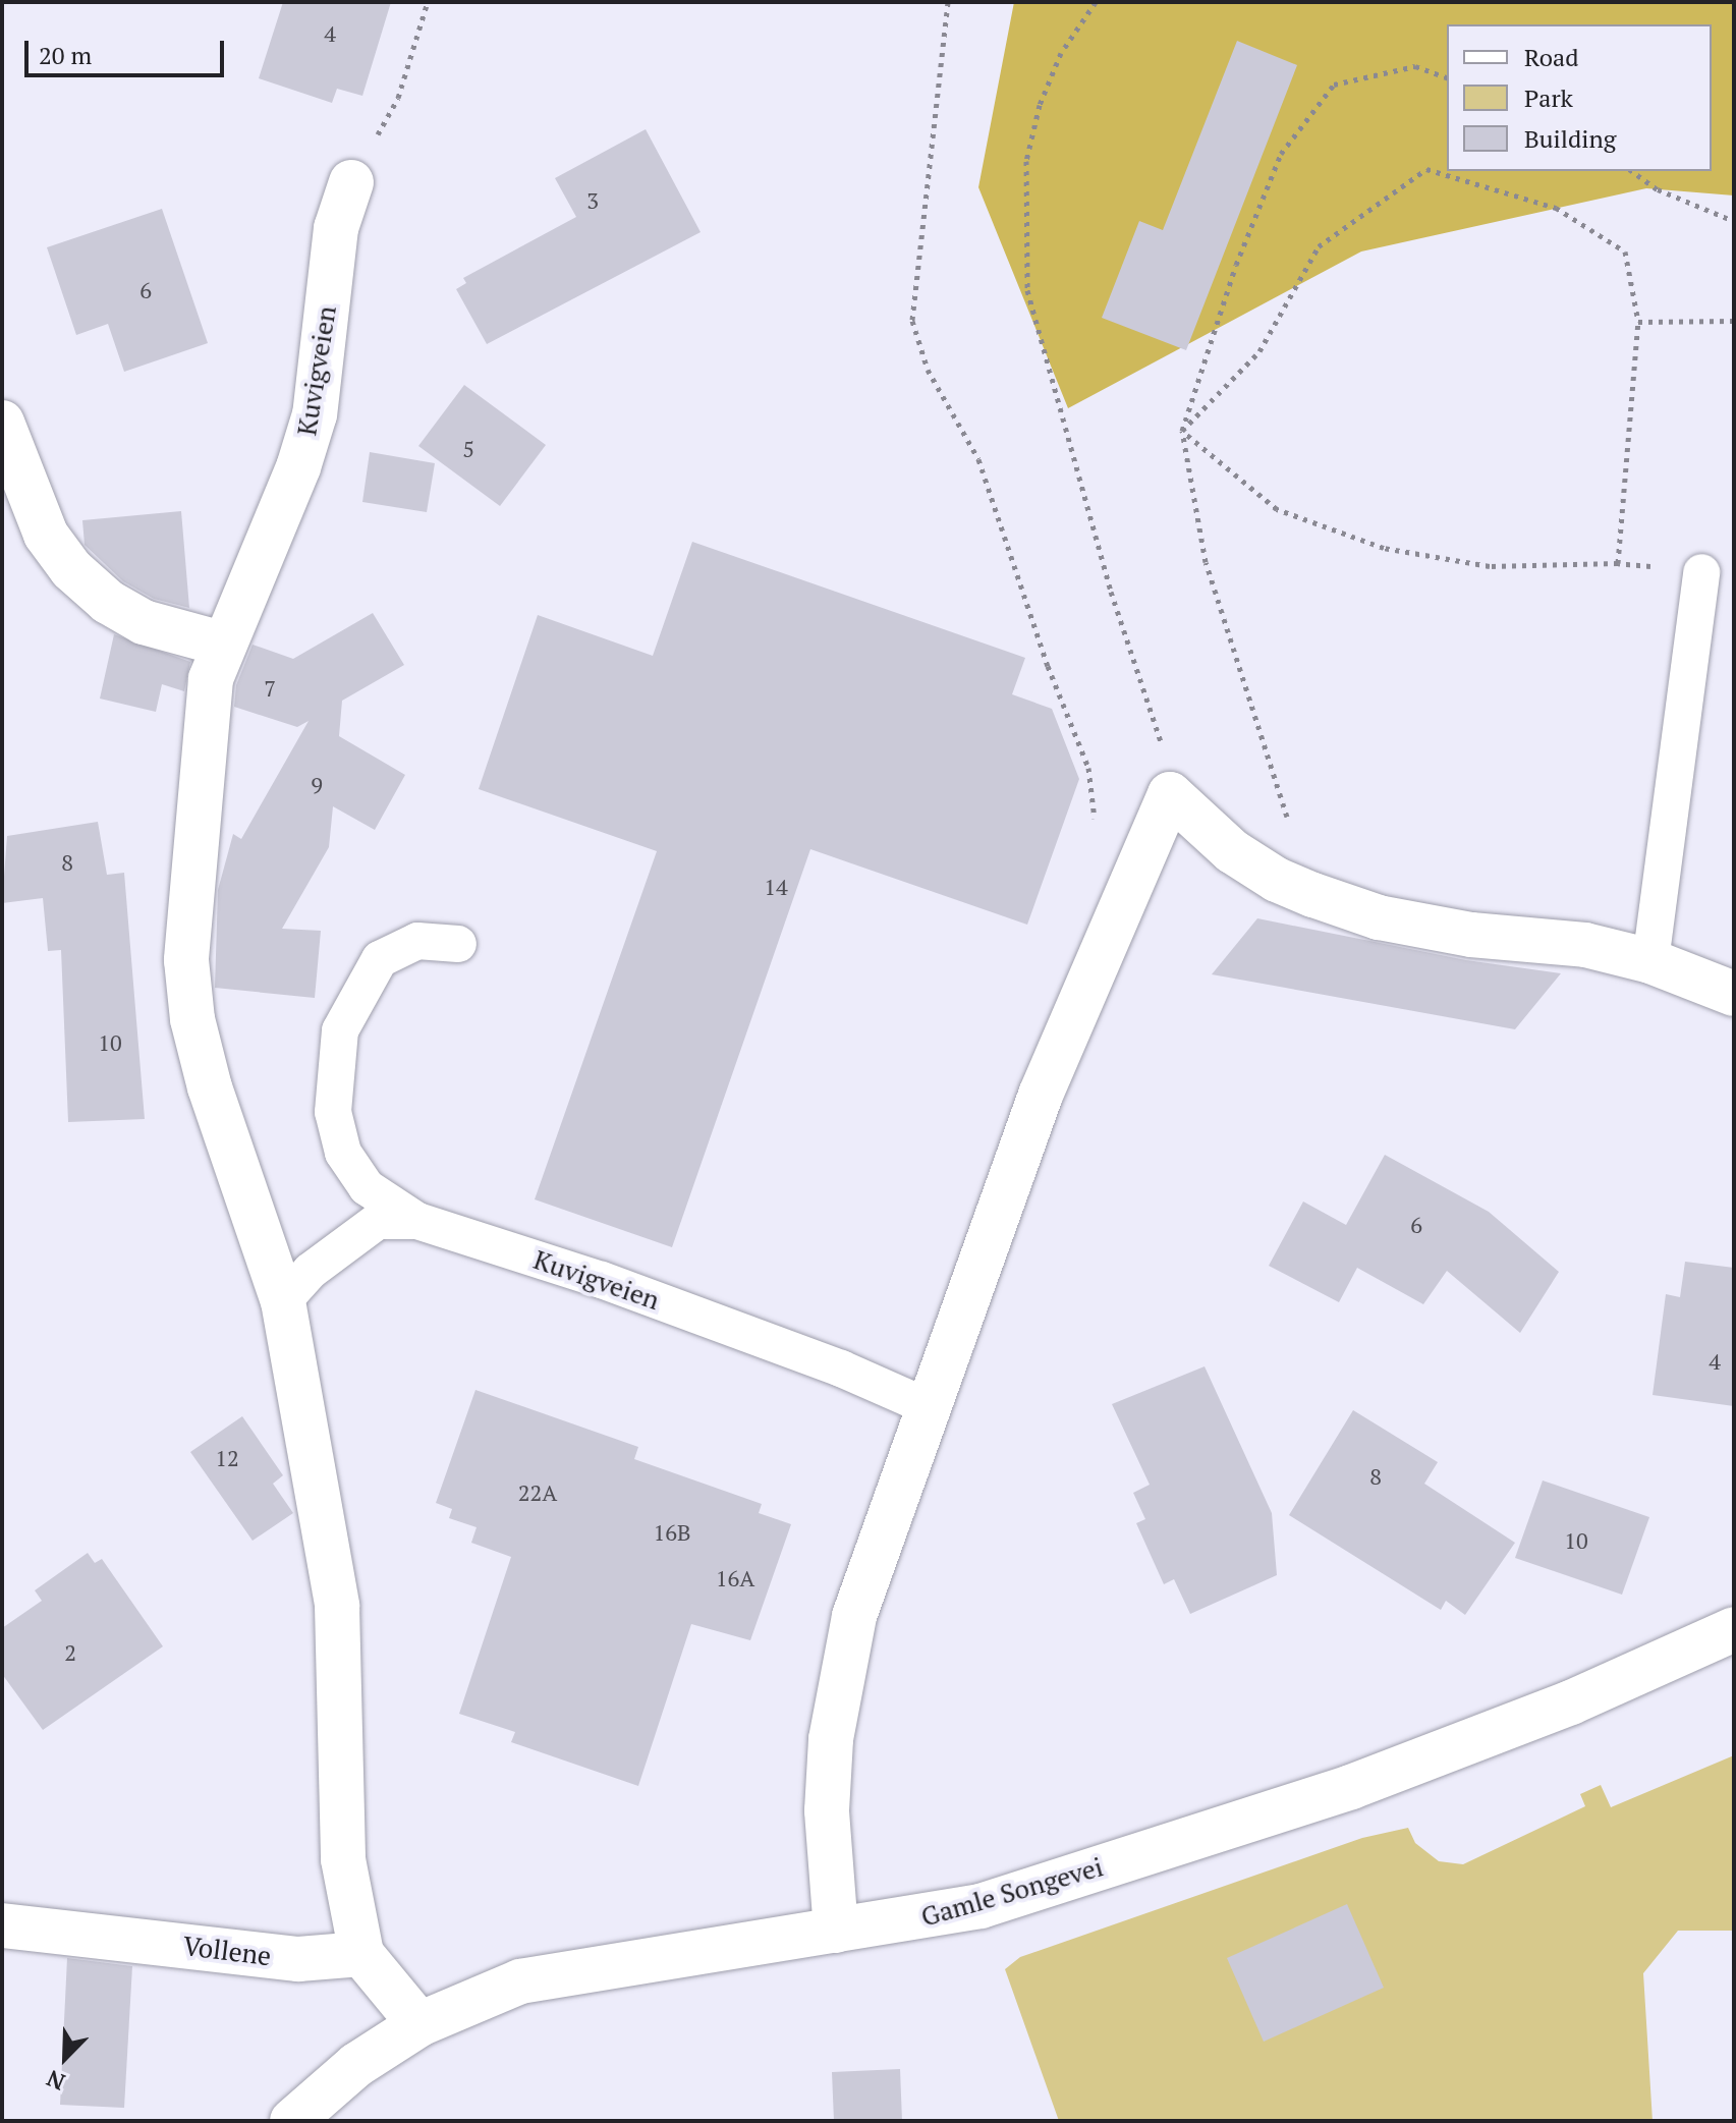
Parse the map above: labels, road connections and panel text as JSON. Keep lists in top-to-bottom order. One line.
{"streets":{"street":["Kuvigveien","Gamle Songevei","Vollene"]},"crossings":[["Kuvigveien","Vollene"]],"house_numbers":["4","3","6","5","7","9","8","14","10","6","4","12","8","22A","16B","10","16A","2"],"legend":["Road","Park","Building"],"scale_bar":"20 m","north":"bottom left"}
